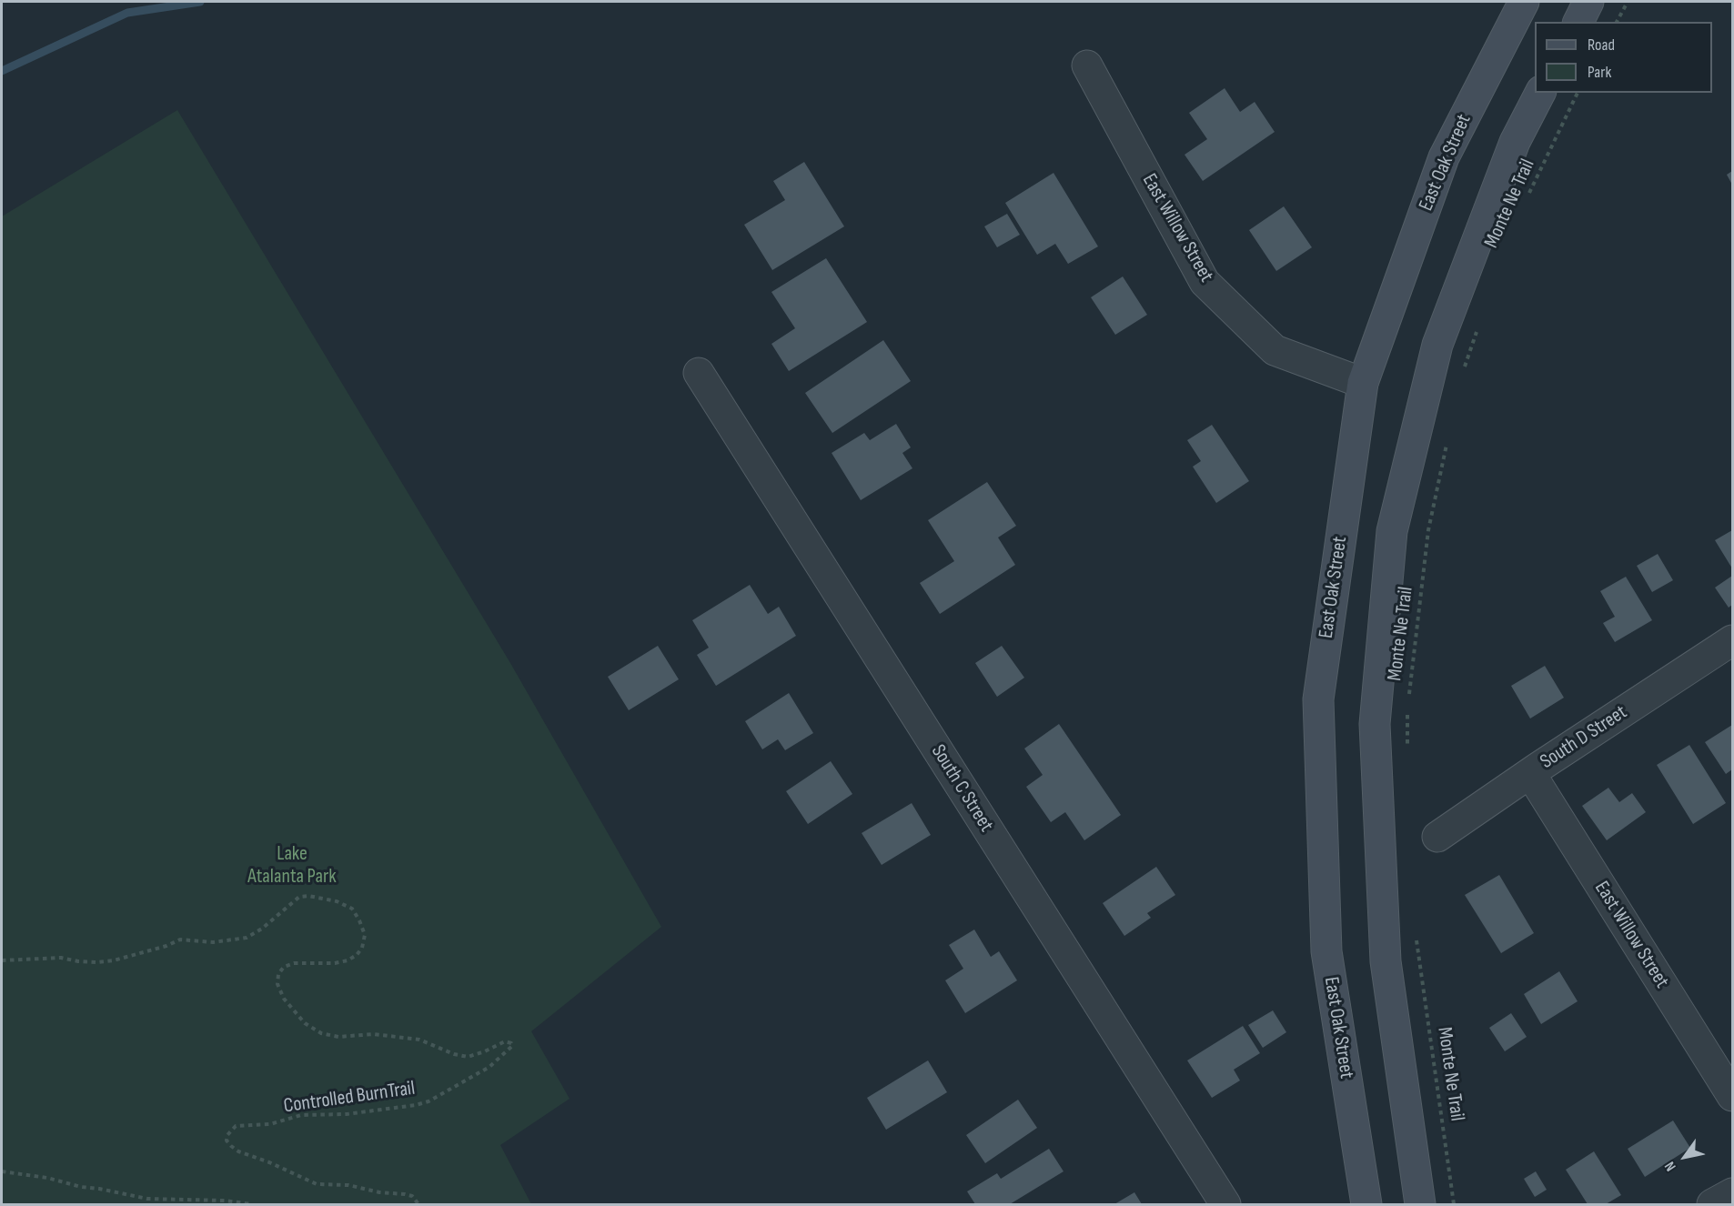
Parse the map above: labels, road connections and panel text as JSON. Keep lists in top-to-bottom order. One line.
{"streets":{"street":["East Oak Street","East Willow Street","South D Street","South C Street"],"path":["Monte Ne Trail","Controlled BurnTrail"]},"crossings":[["East Oak Street","East Willow Street"],["East Willow Street","South D Street"]],"parks":["Lake Atalanta Park"],"legend":["Road","Park"],"north":"bottom left"}
